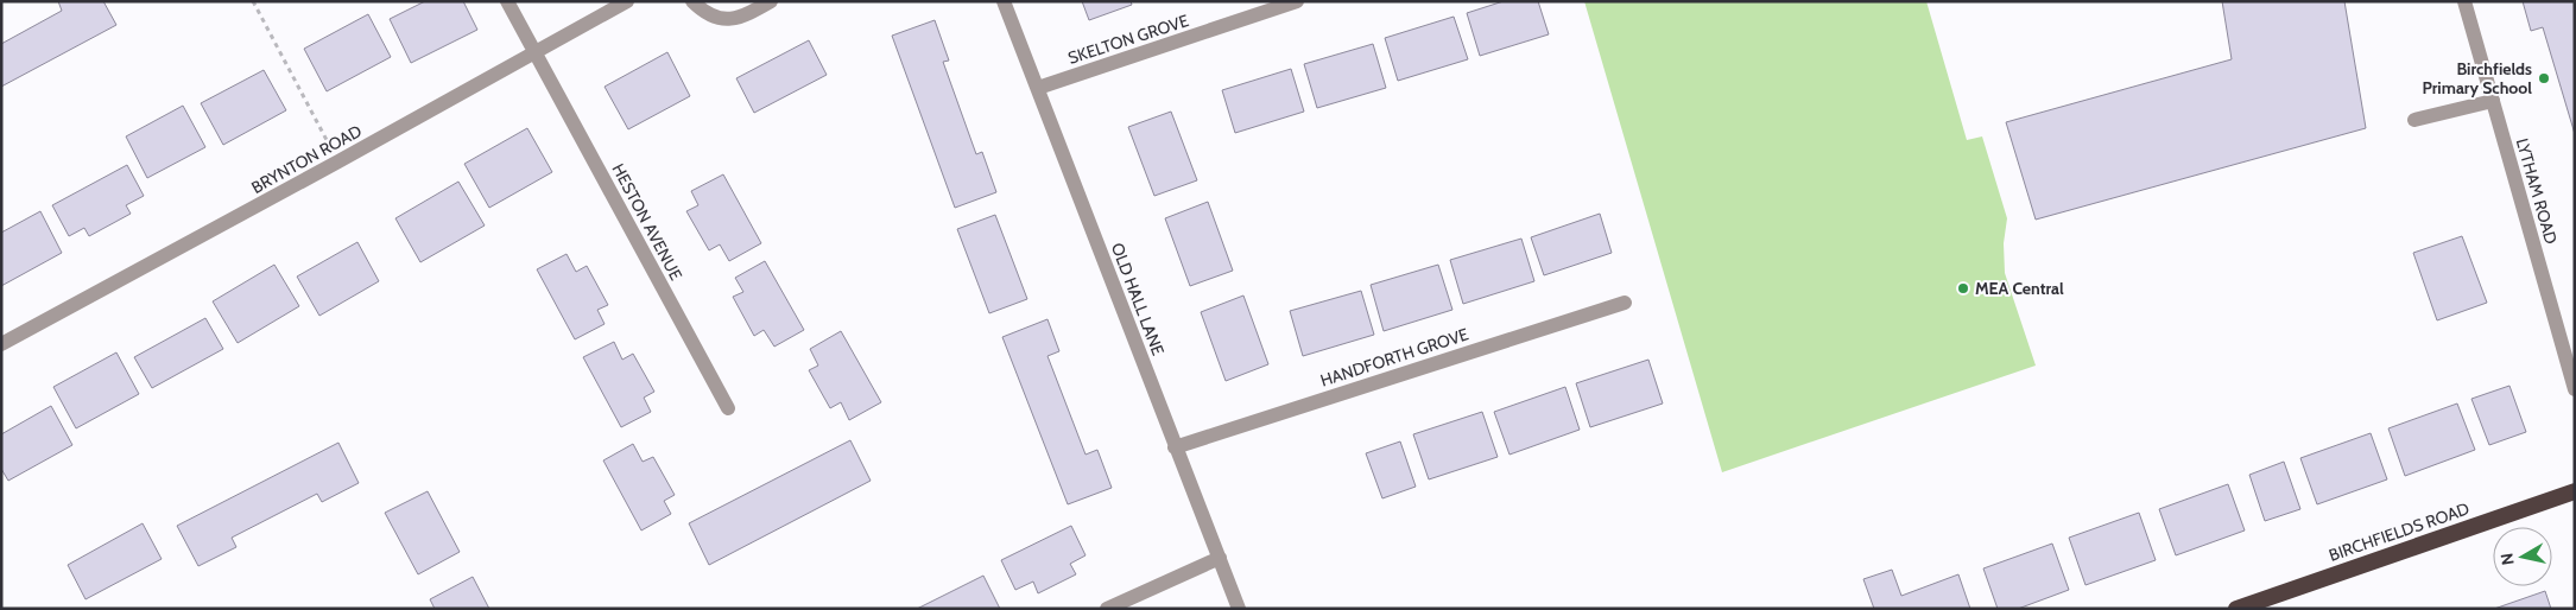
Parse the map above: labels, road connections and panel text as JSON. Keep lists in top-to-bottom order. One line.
{"streets":{"highway":["BIRCHFIELDS ROAD"],"street":["SKELTON GROVE","BRYNTON ROAD","LYTHAM ROAD","HESTON AVENUE","OLD HALL LANE","HANDFORTH GROVE"]},"crossings":[["SKELTON GROVE","OLD HALL LANE"],["BRYNTON ROAD","HESTON AVENUE"],["OLD HALL LANE","HANDFORTH GROVE"]],"places":["Birchfields Primary School","MEA Central"],"north":"left"}
